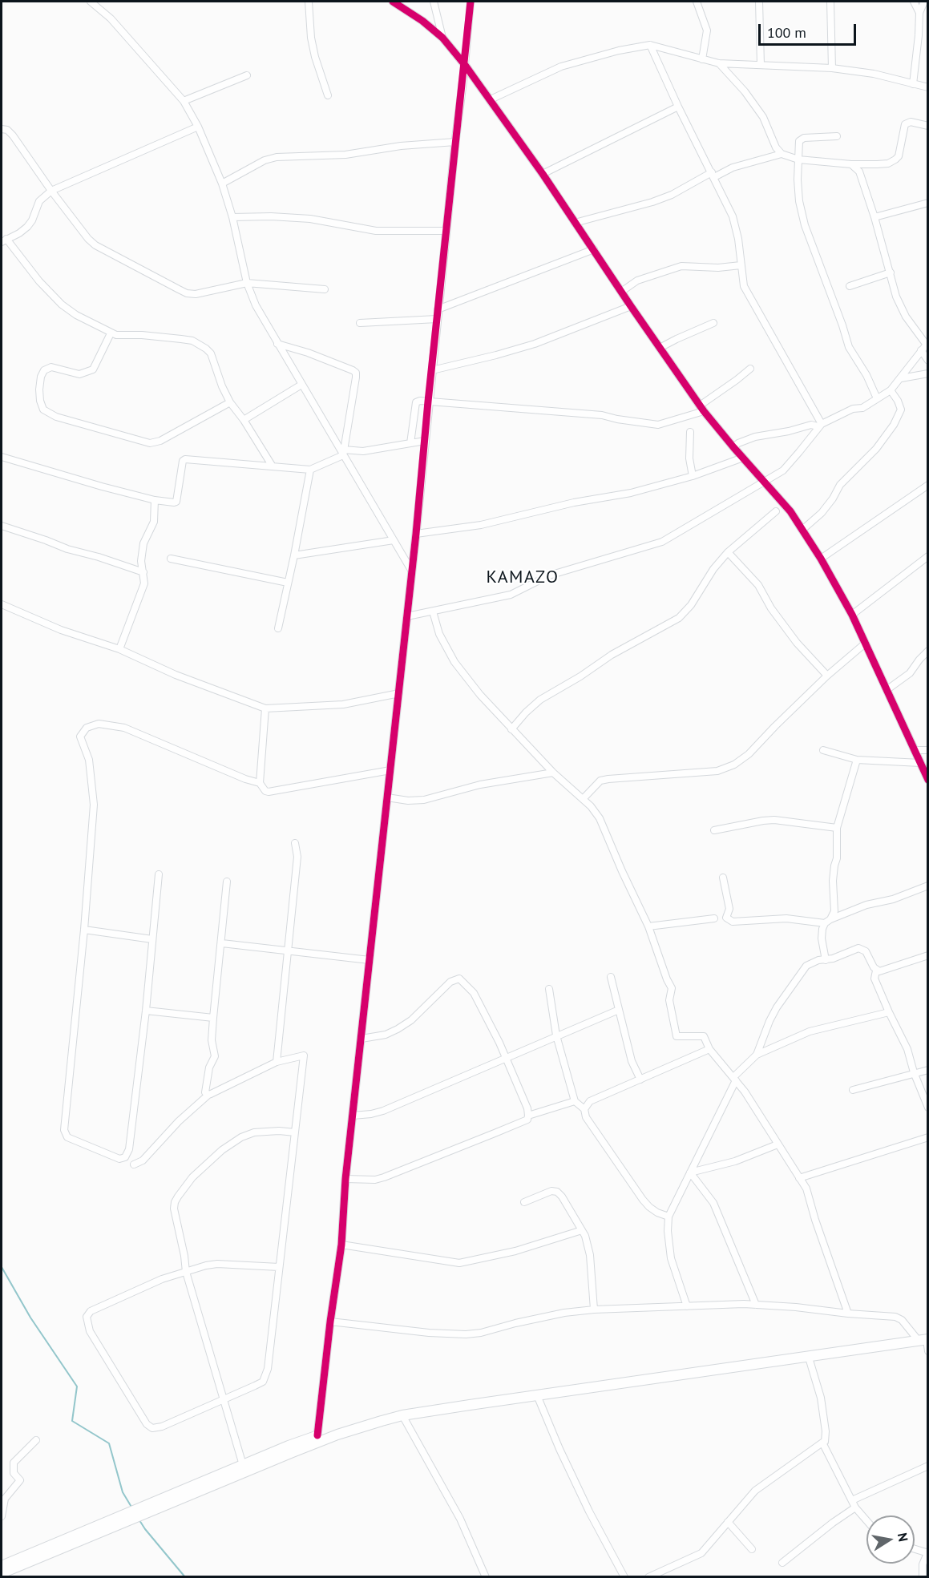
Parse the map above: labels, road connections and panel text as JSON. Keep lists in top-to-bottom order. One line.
{"districts":["KAMAZO"],"scale_bar":"100 m","north":"right"}
